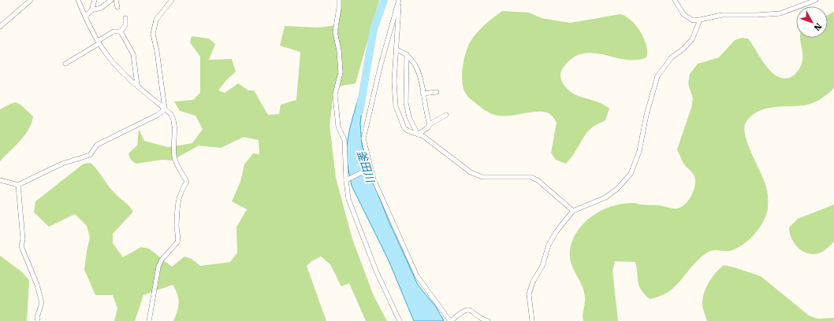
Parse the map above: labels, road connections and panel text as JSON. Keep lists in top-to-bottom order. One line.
{"water":["釜田川"],"north":"bottom right"}
